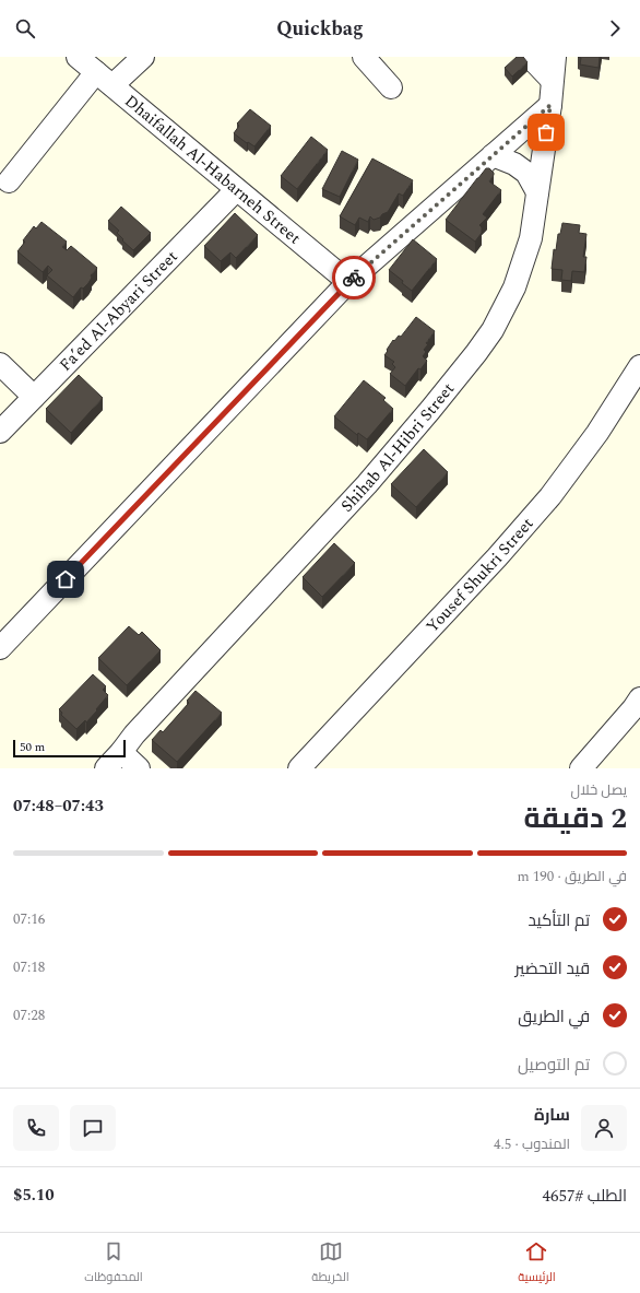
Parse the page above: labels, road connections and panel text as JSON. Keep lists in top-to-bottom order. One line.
{"streets":{"street":["Dhaifallah Al-Habarneh Street","Fa’ed Al-Abyari Street","Shihab Al-Hibri Street","Yousef Shukri Street"]},"crossings":[["Dhaifallah Al-Habarneh Street","Fa’ed Al-Abyari Street"]],"scale_bar":"50 m","page":{"header":"Quickbag","scale":"50 m","heading":["2 دقيقة","يصل خلال","07:43–07:48"],"panel":["سارة","المندوب · 4.5","الطلب #4657","$5.10"],"bar":"في الطريق · 190 m","list":[["تم التأكيد","07:16"],["قيد التحضير","07:18"],["في الطريق","07:28"],"تم التوصيل"],"tabs":["الرئيسية","الخريطة","المحفوظات"]}}
